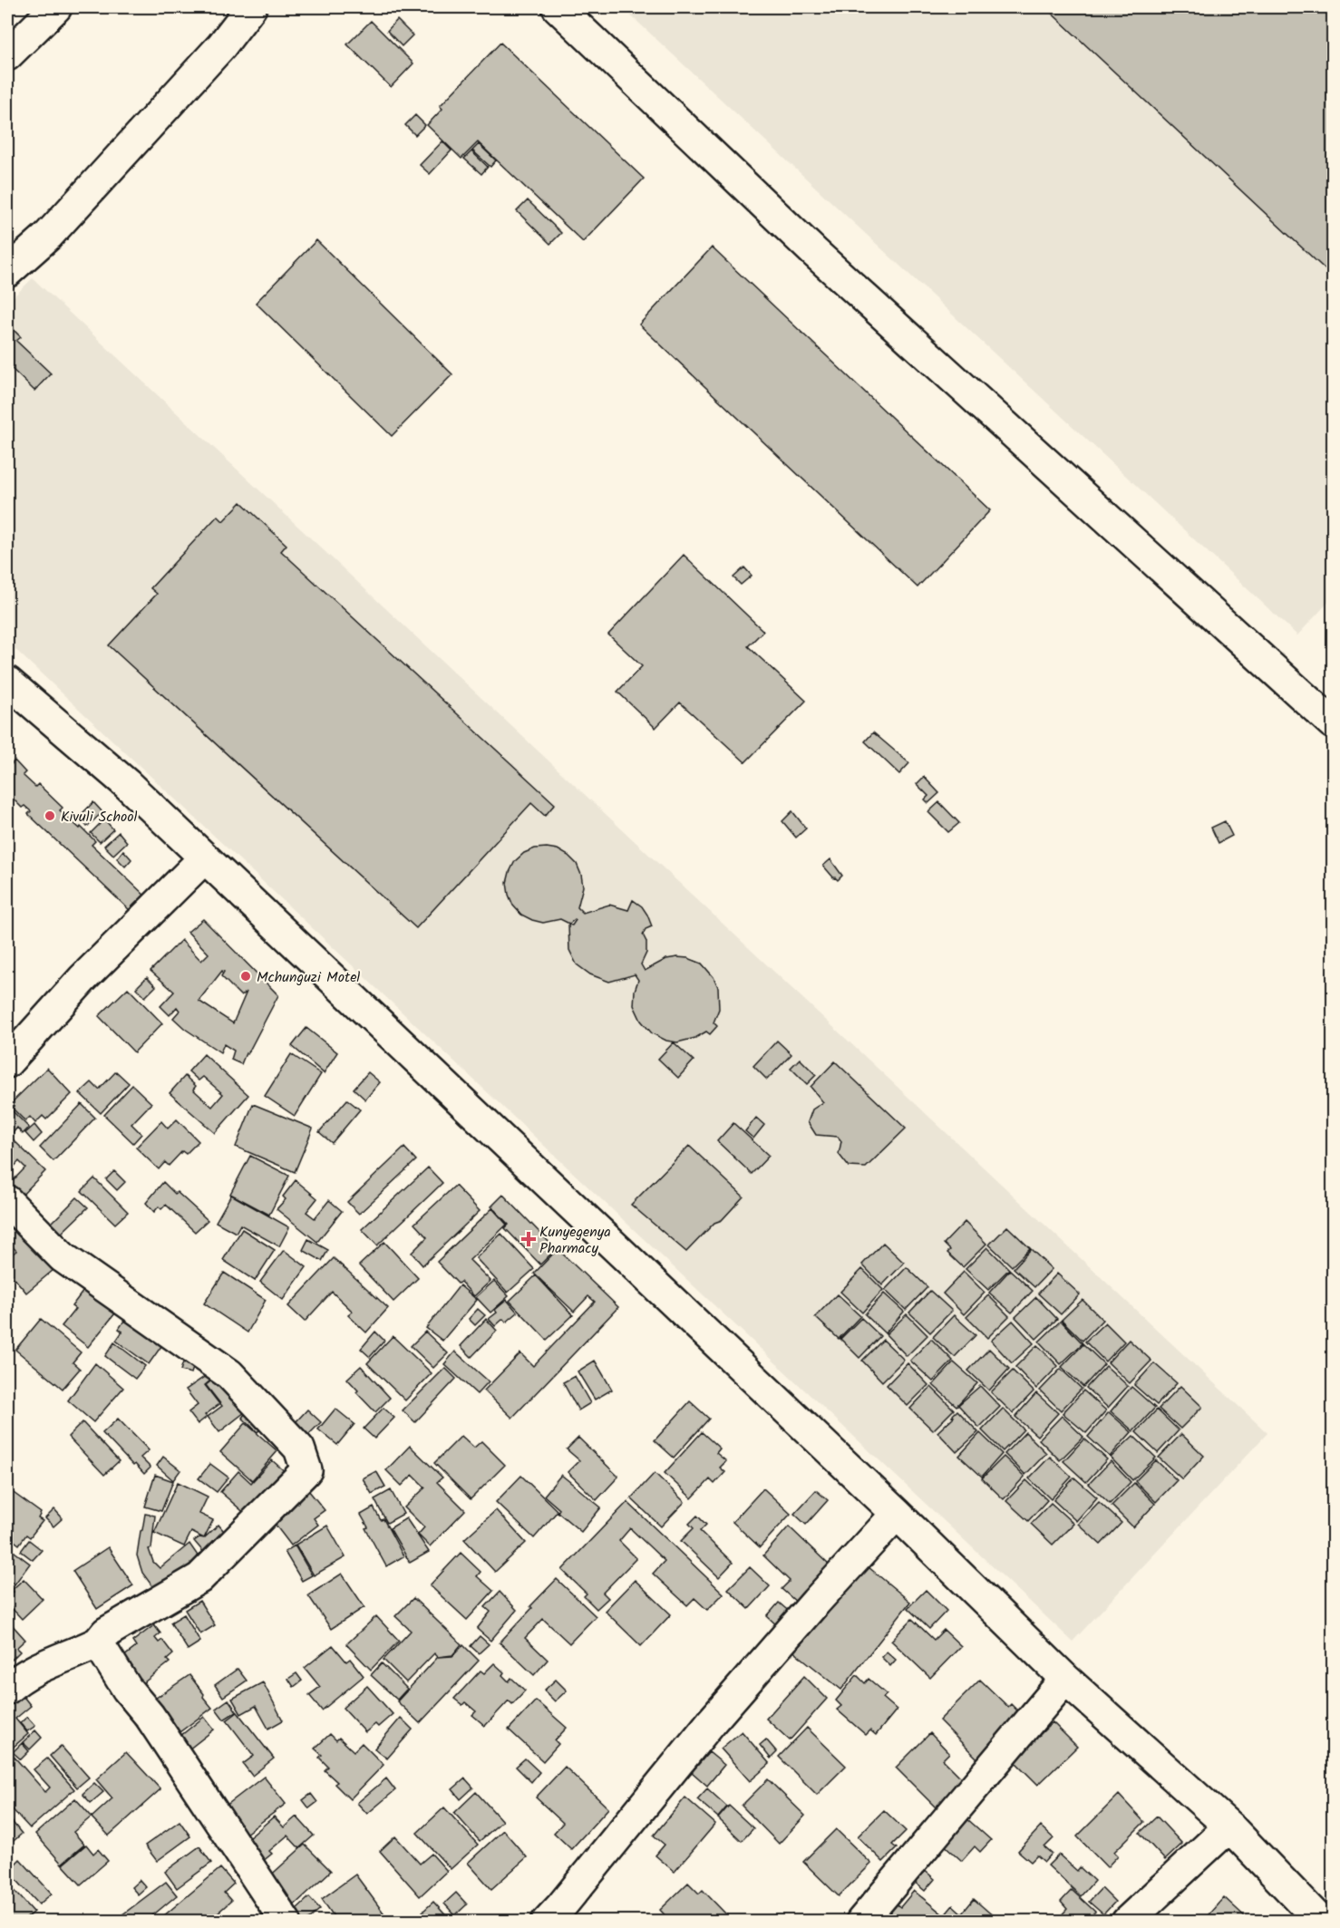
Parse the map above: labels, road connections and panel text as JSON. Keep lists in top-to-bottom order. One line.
{"places":{"other":["Kivuli School","Mchunguzi Motel"],"health":["Kunyegenya Pharmacy"]}}
